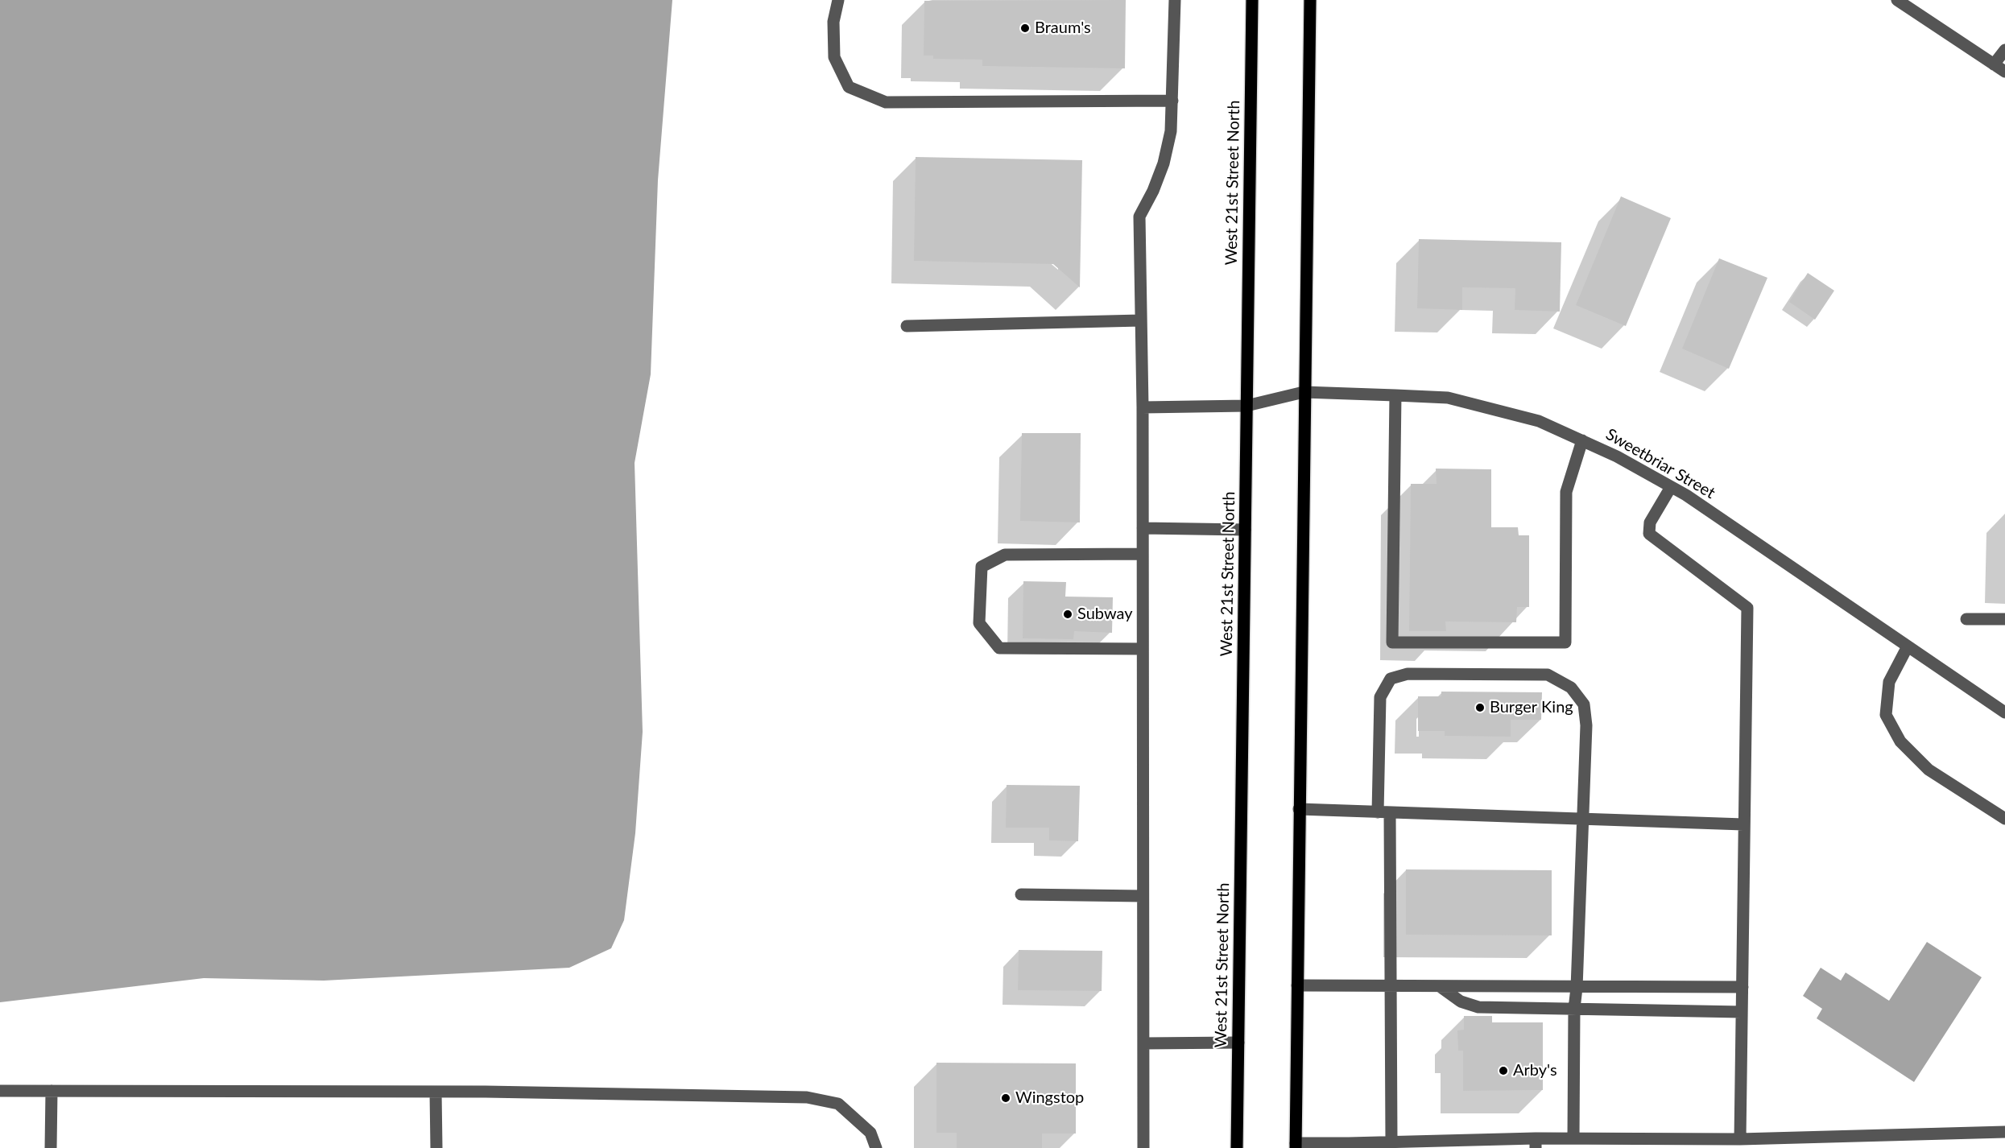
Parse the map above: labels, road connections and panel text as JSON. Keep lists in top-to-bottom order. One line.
{"streets":{"main road":["West 21st Street North"],"street":["Sweetbriar Street"]},"crossings":[["West 21st Street North","Sweetbriar Street"]],"places":["Braum's","Subway","Burger King","Arby's","Wingstop"]}
